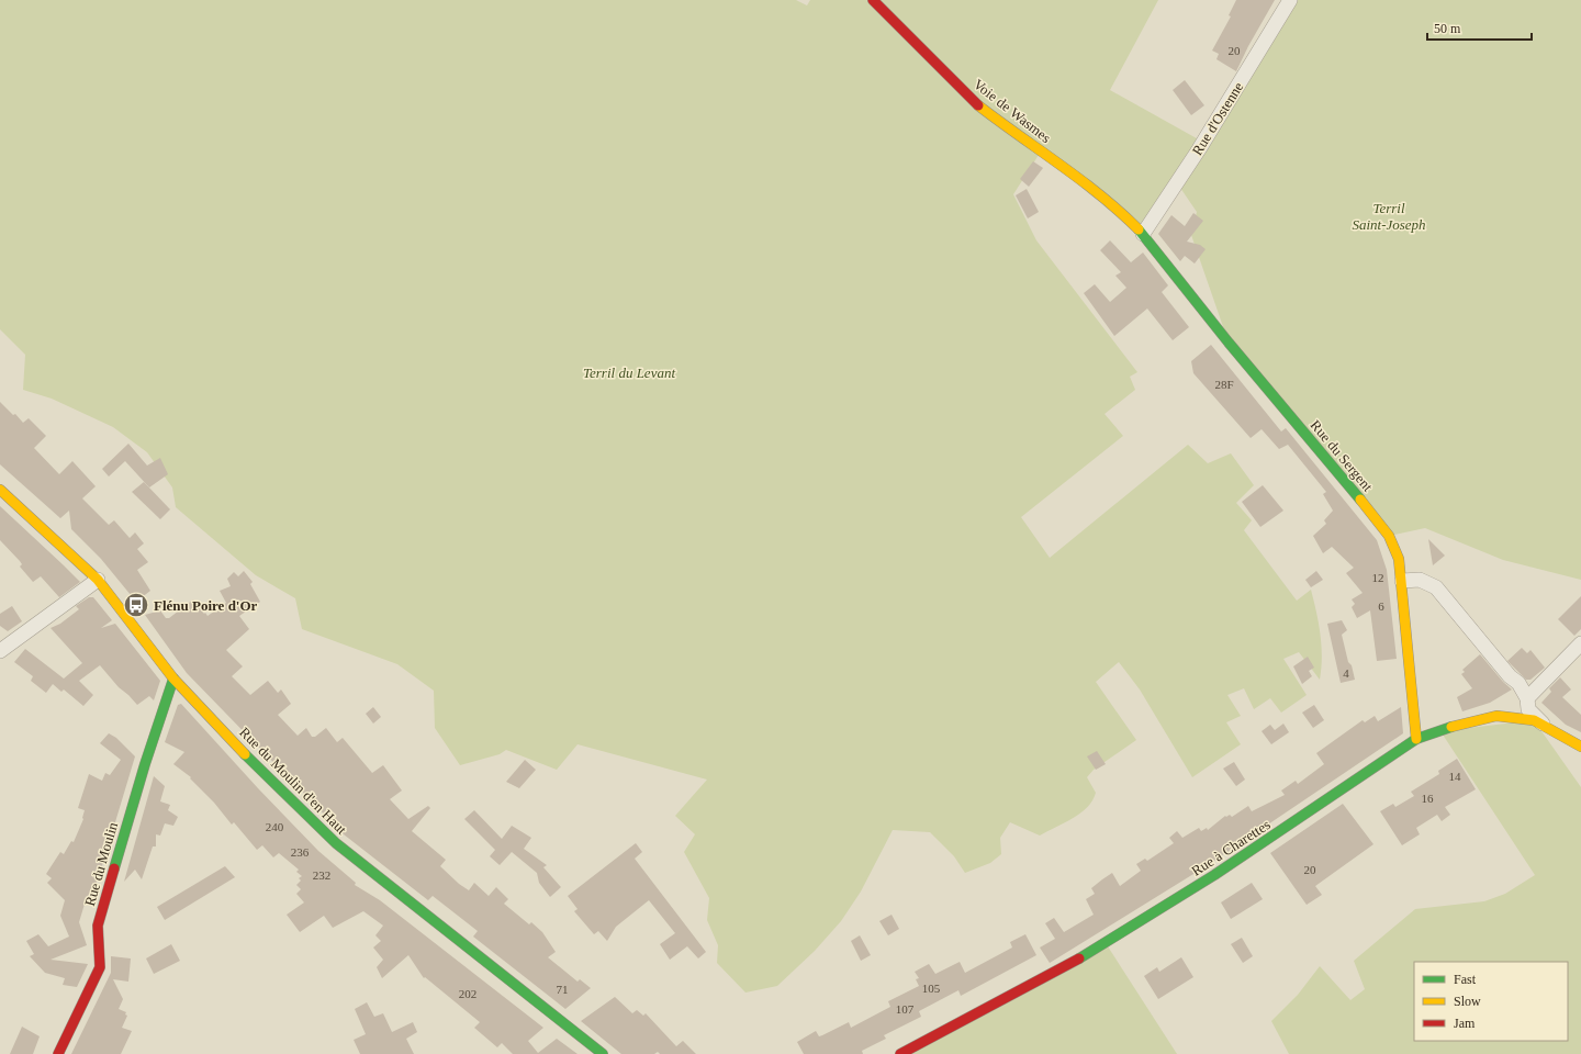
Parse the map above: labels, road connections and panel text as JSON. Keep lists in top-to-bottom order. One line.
{"streets":{"street":["Voie de Wasmes","Rue d'Ostenne","Rue du Sergent","Rue du Moulin d'en Haut","Rue à Charettes","Rue du Moulin"]},"crossings":[["Voie de Wasmes","Rue d'Ostenne"],["Voie de Wasmes","Rue du Sergent"],["Rue d'Ostenne","Rue du Sergent"],["Rue du Sergent","Rue à Charettes"],["Rue du Moulin d'en Haut","Rue du Moulin"]],"parks":["Terril Saint-Joseph","Terril du Levant"],"places":{"bus stop":["Flénu Poire d'Or"]},"house_numbers":["20","28F","12","6","4","14","16","240","236","20","232","105","71","202","107"],"legend":["Fast","Slow","Jam"],"scale_bar":"50 m"}
